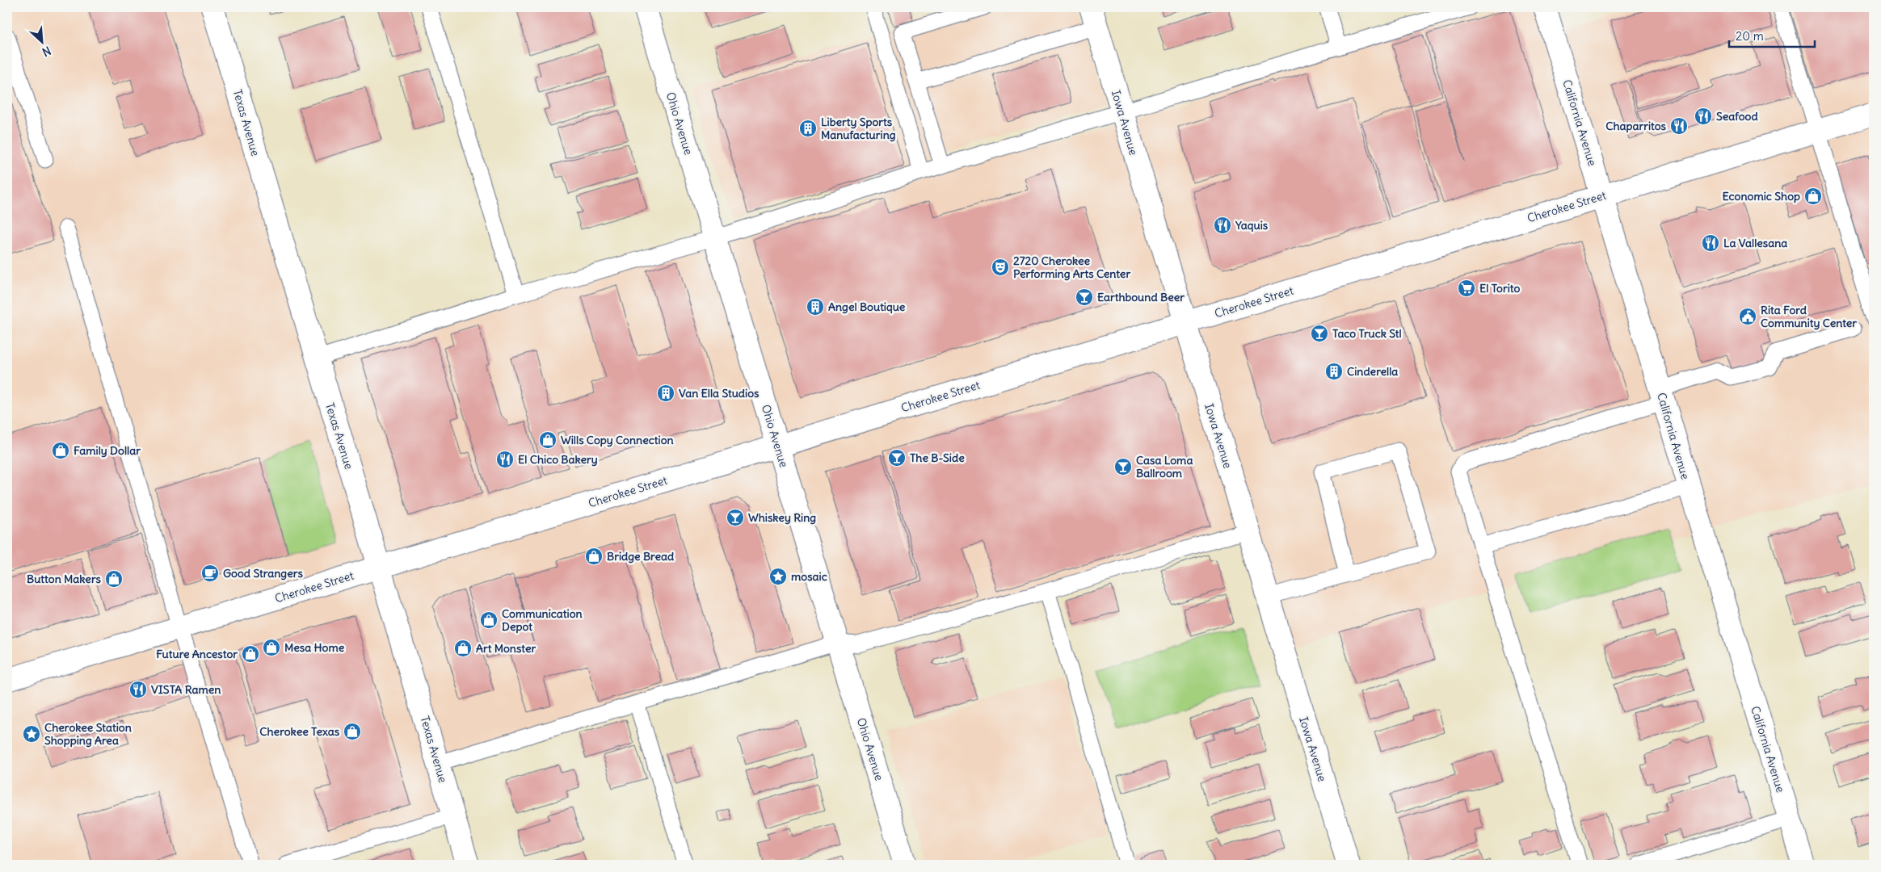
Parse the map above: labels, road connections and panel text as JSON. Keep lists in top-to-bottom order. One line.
{"streets":{"street":["Texas Avenue","Iowa Avenue","California Avenue","Ohio Avenue","Cherokee Street"]},"crossings":[["Texas Avenue","Cherokee Street"],["Iowa Avenue","Cherokee Street"],["California Avenue","Cherokee Street"],["Ohio Avenue","Cherokee Street"]],"places":{"restaurant":["Seafood","Chaparritos","Yaquis","La Vallesana","El Chico Bakery","VISTA Ramen"],"building":["Liberty Sports Manufacturing","Angel Boutique","Cinderella","Van Ella Studios"],"shop":["Economic Shop","Wills Copy Connection","Family Dollar","Bridge Bread","Button Makers","Communication Depot","Mesa Home","Art Monster","Future Ancestor","Cherokee Texas"],"theatre":["2720 Cherokee Performing Arts Center"],"supermarket":["El Torito"],"bar":["Earthbound Beer","Taco Truck Stl","The B-Side","Casa Loma Ballroom","Whiskey Ring"],"public building":["Rita Ford Community Center"],"cafe":["Good Strangers"],"place":["mosaic","Cherokee Station Shopping Area"]},"scale_bar":"20 m","north":"bottom right"}
